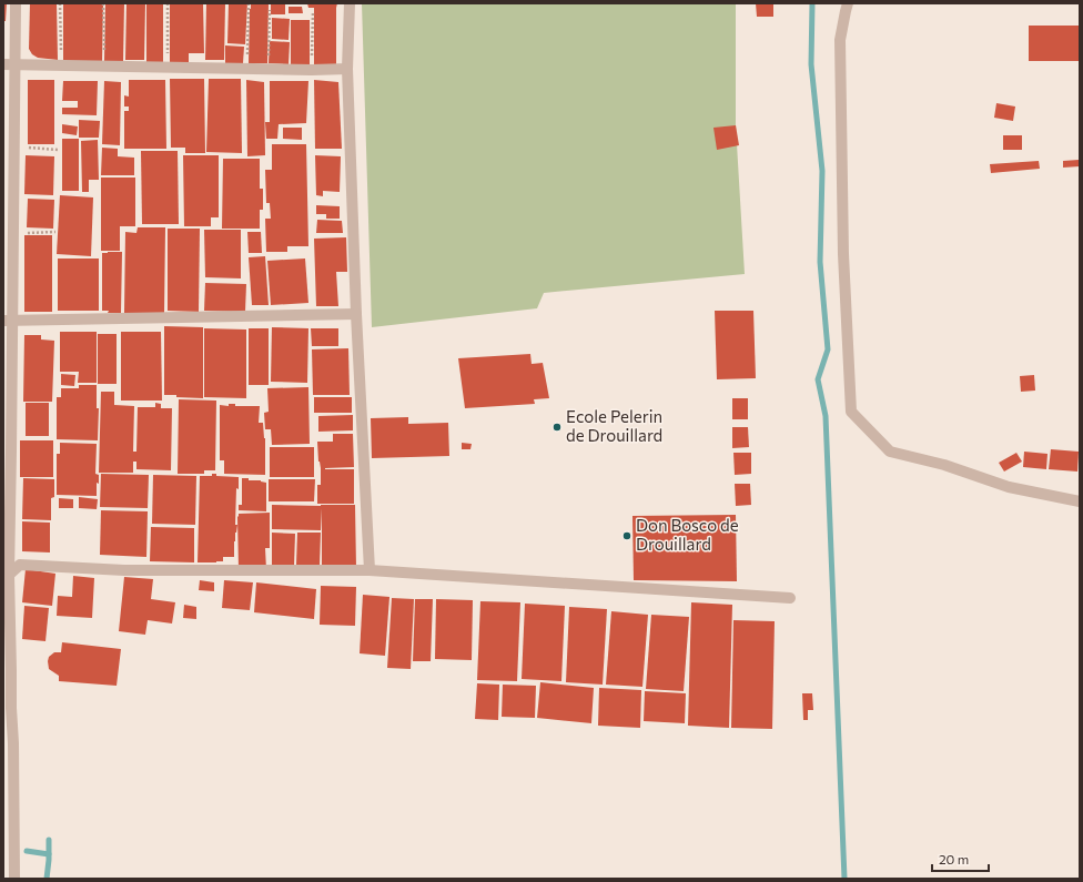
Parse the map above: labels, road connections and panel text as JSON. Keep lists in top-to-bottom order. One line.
{"places":["Ecole Pelerin de Drouillard","Don Bosco de Drouillard"],"scale_bar":"20 m"}
